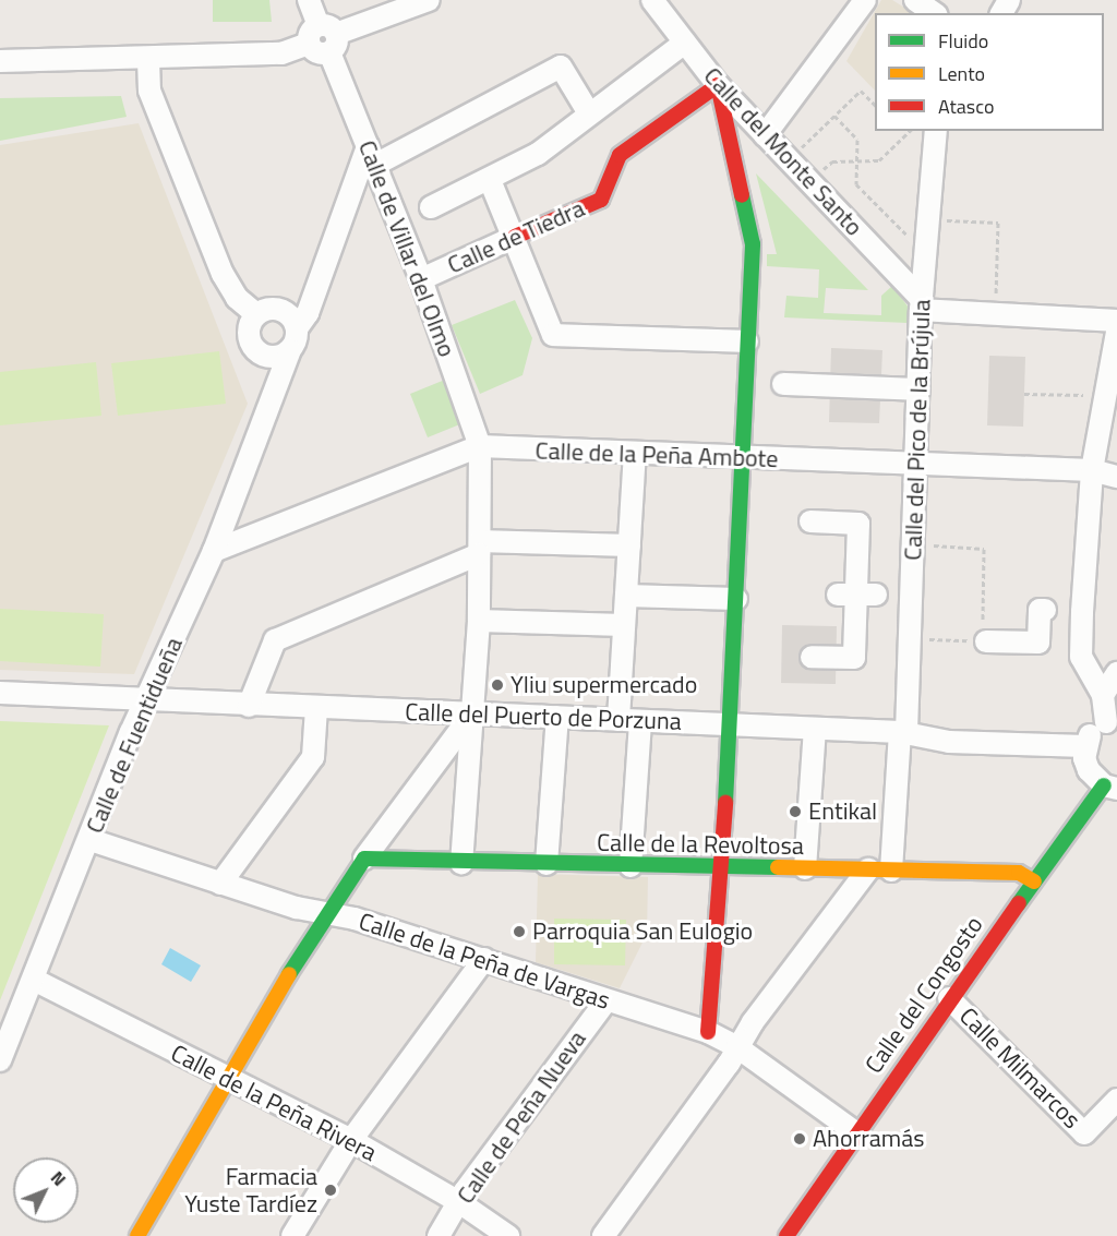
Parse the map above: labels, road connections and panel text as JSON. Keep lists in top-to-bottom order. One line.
{"streets":{"street":["Calle del Monte Santo","Calle de Tiedra","Calle de Villar del Olmo","Calle del Pico de la Brújula","Calle de la Peña Ambote","Calle del Puerto de Porzuna","Calle de Fuentidueña","Calle de la Revoltosa","Calle de la Peña de Vargas","Calle del Congosto","Calle Milmarcos","Calle de la Peña Rivera","Calle de Peña Nueva"]},"crossings":[["Calle del Monte Santo","Calle de Tiedra"],["Calle del Monte Santo","Calle del Pico de la Brújula"],["Calle de Tiedra","Calle de Villar del Olmo"],["Calle de Villar del Olmo","Calle de la Peña Ambote"],["Calle de Villar del Olmo","Calle del Puerto de Porzuna"],["Calle de Villar del Olmo","Calle de la Revoltosa"],["Calle del Pico de la Brújula","Calle de la Peña Ambote"],["Calle del Pico de la Brújula","Calle del Puerto de Porzuna"],["Calle del Pico de la Brújula","Calle de la Revoltosa"],["Calle de la Peña Ambote","Calle de Fuentidueña"],["Calle del Puerto de Porzuna","Calle de Fuentidueña"],["Calle de Fuentidueña","Calle de la Peña de Vargas"],["Calle de Fuentidueña","Calle de la Peña Rivera"],["Calle de la Revoltosa","Calle del Congosto"],["Calle de la Peña de Vargas","Calle del Congosto"],["Calle de la Peña de Vargas","Calle de Peña Nueva"],["Calle del Congosto","Calle Milmarcos"],["Calle de la Peña Rivera","Calle de Peña Nueva"]],"places":["Yliu supermercado","Entikal","Parroquia San Eulogio","Ahorramás","Farmacia Yuste Tardíez"],"legend":["Fluido","Lento","Atasco"],"north":"top right"}
